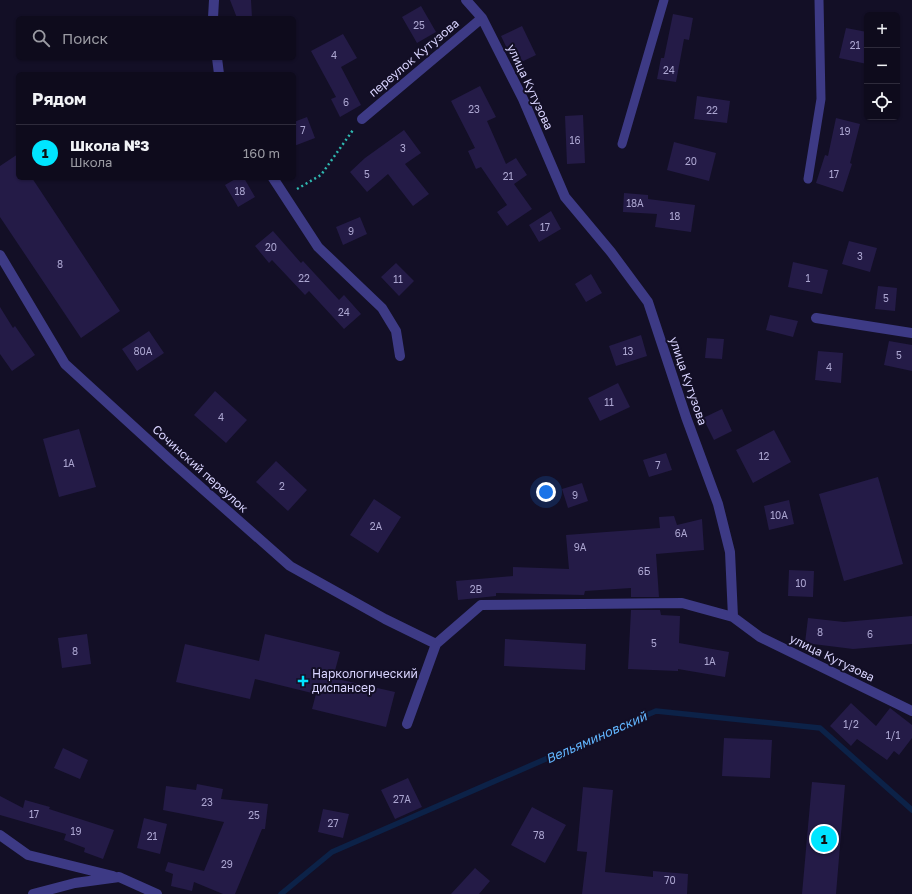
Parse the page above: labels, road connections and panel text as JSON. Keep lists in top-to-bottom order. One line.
{"streets":{"street":["переулок Кутузова","улица Кутузова","Сочинский переулок"]},"crossings":[["переулок Кутузова","улица Кутузова"]],"water":["Вельяминовский"],"places":{"health":["Наркологический диспансер"]},"house_numbers":["25","21","4","24","6","23","22","7","19","16","3","20","5","17","21","18","18А","18","17","9","20","3","8","22","1","11","5","24","80А","13","5","4","11","4","12","1А","7","2","9","10А","2А","6А","9А","6Б","10","2В","8","6","5","8","1А","1/2","1/1","27А","23","17","25","27","19","78","21","29","70"],"page":{"map_buttons":["+","−"],"search":"Поиск","heading":"Рядом","list":[{"mark":"1","name":"Школа №3","note":"Школа","value":"160 m"}],"pins":"1"}}
